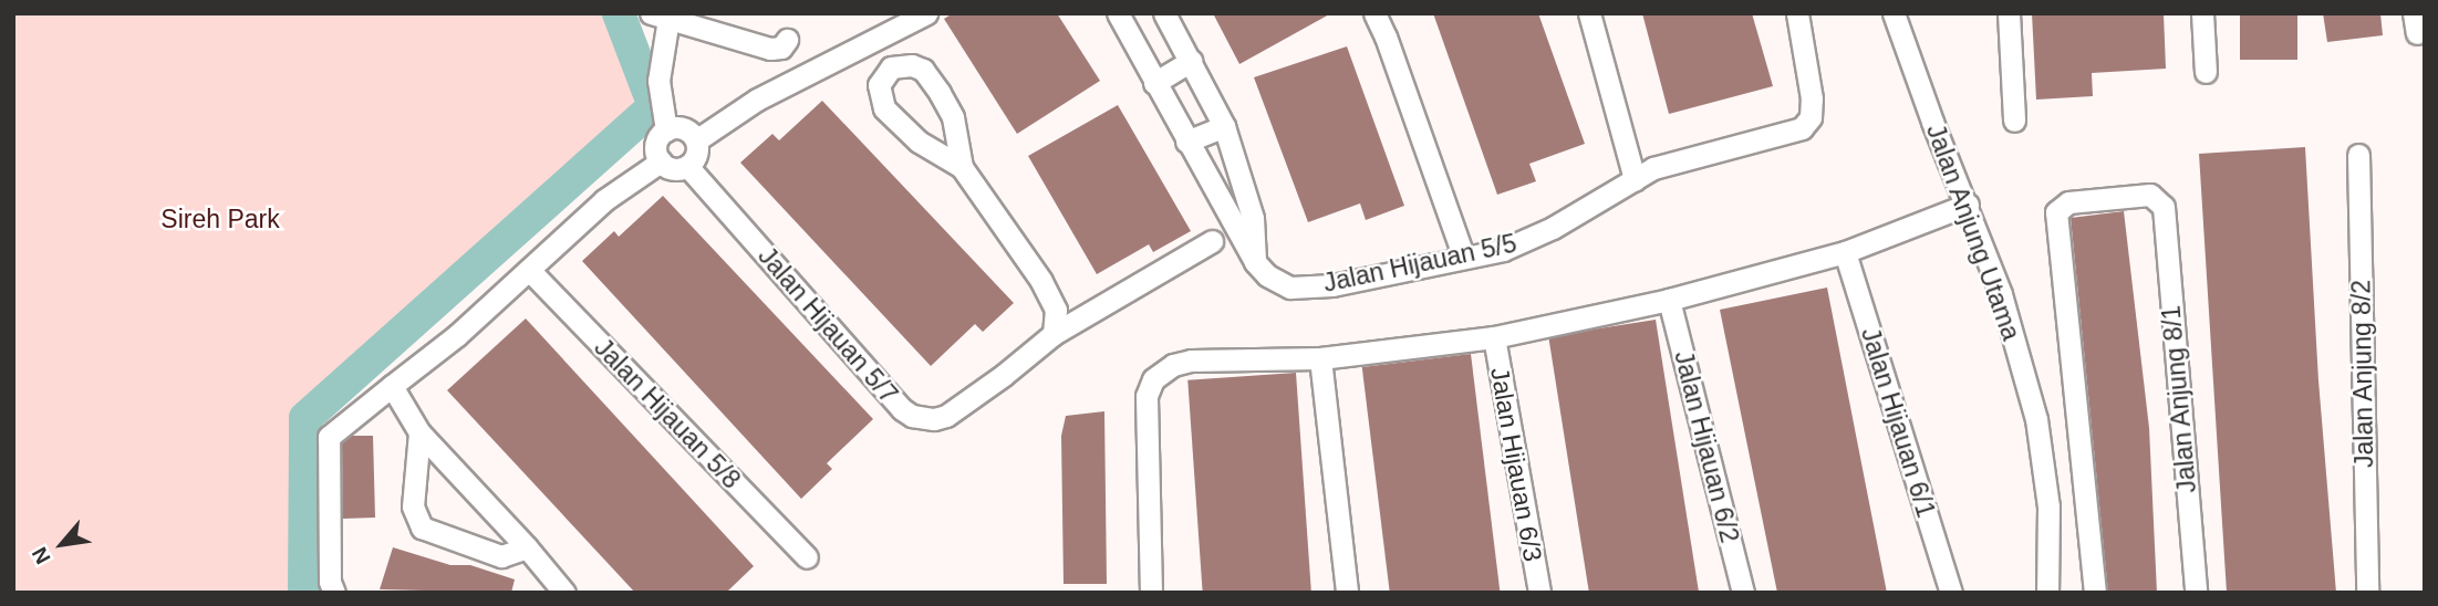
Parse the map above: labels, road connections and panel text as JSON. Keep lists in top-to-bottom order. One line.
{"streets":{"street":["Jalan Anjung Utama","Jalan Hijauan 5/5","Jalan Hijauan 5/7","Jalan Anjung 8/2","Jalan Anjung 8/1","Jalan Hijauan 5/8","Jalan Hijauan 6/1","Jalan Hijauan 6/2","Jalan Hijauan 6/3"]},"parks":["Sireh Park"],"north":"bottom left"}
